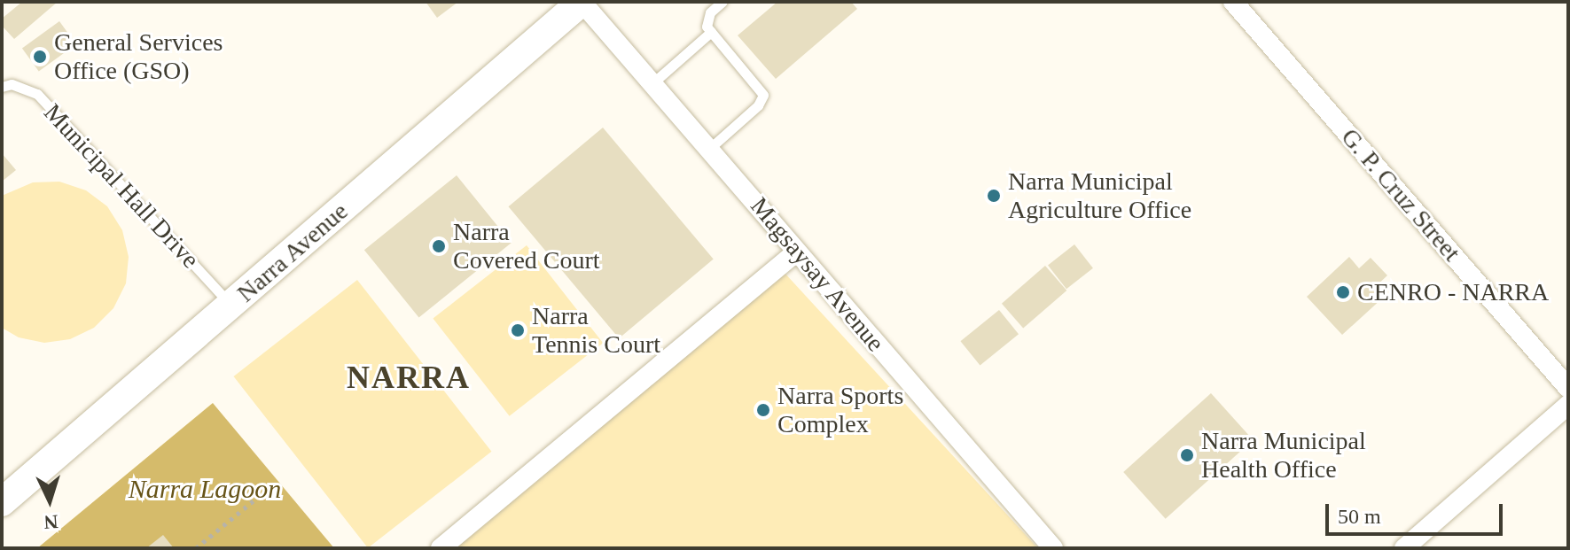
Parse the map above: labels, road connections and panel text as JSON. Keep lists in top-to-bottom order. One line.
{"streets":{"street":["G. P. Cruz Street","Narra Avenue","Magsaysay Avenue"],"lane":["Municipal Hall Drive"]},"crossings":[["Municipal Hall Drive","Narra Avenue"],["Narra Avenue","Magsaysay Avenue"]],"districts":["NARRA"],"water":["Narra Lagoon"],"places":["General Services Office (GSO)","Narra Municipal Agriculture Office","Narra Covered Court","CENRO - NARRA","Narra Tennis Court","Narra Sports Complex","Narra Municipal Health Office"],"scale_bar":"50 m","north":"bottom"}
